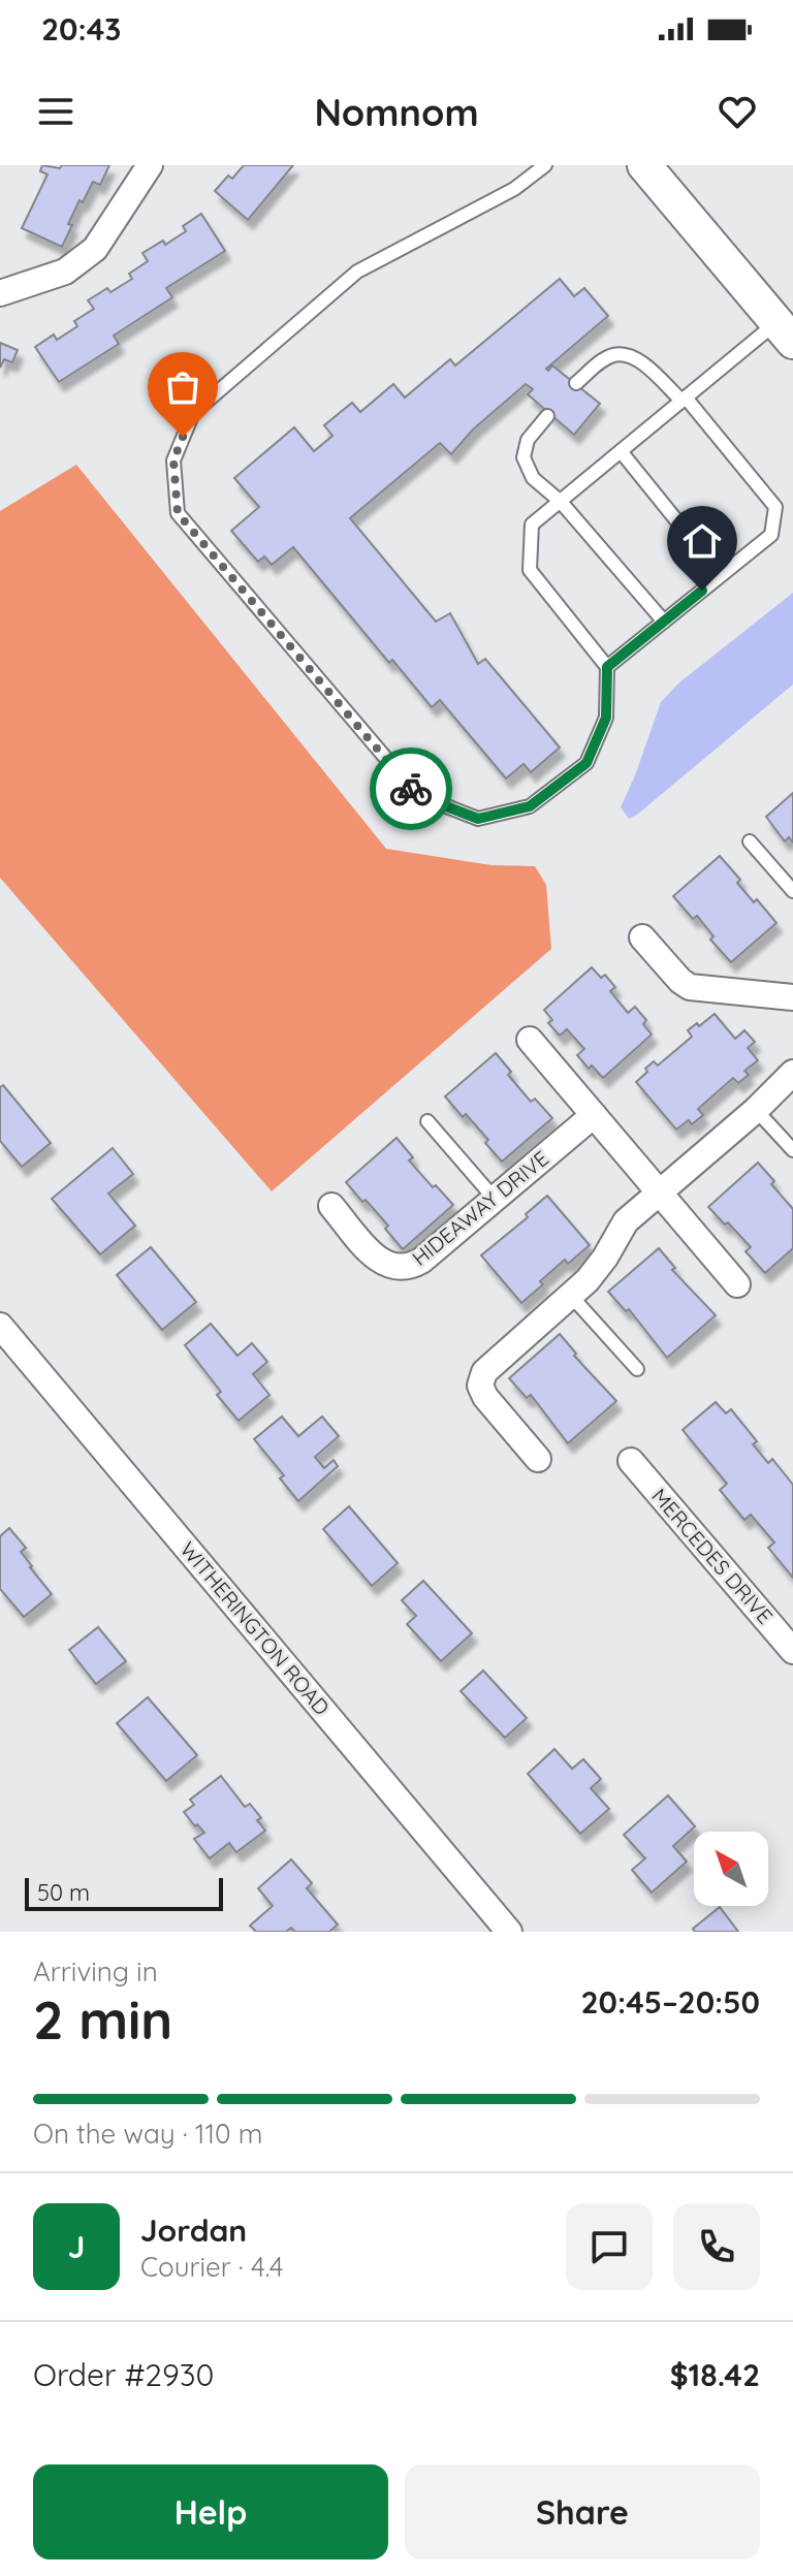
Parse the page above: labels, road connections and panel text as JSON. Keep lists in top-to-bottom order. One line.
{"streets":{"street":["HIDEAWAY DRIVE","MERCEDES DRIVE","WITHERINGTON ROAD"]},"scale_bar":"50 m","north":"top left","page":{"status":"20:43","header":"Nomnom","scale":"50 m","heading":["2 min","Arriving in","20:45–20:50"],"panel":["Jordan","Courier · 4.4","Order #2930","$18.42"],"bar":"On the way · 110 m","round":"J","buttons":["Help","Share"]}}
